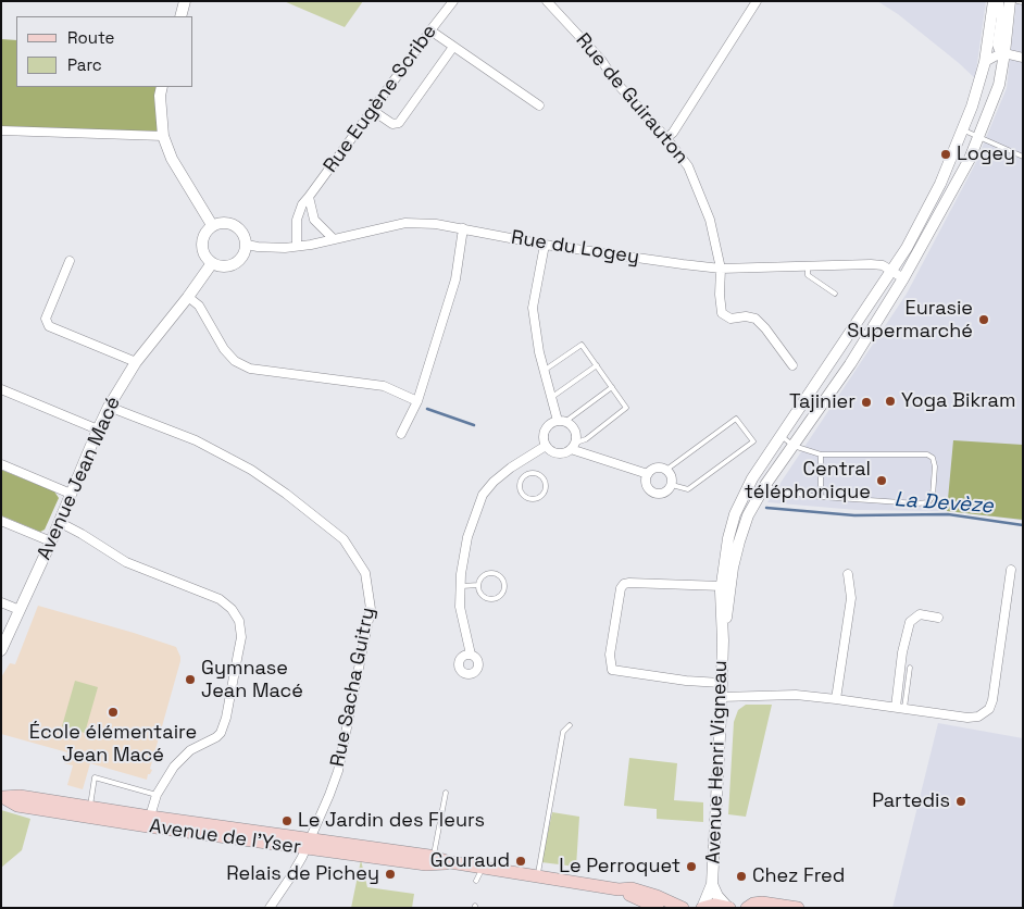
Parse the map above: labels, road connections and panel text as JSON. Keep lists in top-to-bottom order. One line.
{"streets":{"main road":["Avenue de l'Yser"],"street":["Rue Eugène Scribe","Rue de Guirauton","Rue du Logey","Avenue Jean Macé","Rue Sacha Guitry","Avenue Henri Vigneau"]},"crossings":[["Rue Eugène Scribe","Rue du Logey"],["Rue de Guirauton","Rue du Logey"],["Rue du Logey","Avenue Jean Macé"],["Rue du Logey","Avenue Henri Vigneau"],["Avenue Jean Macé","Rue Sacha Guitry"],["Rue Sacha Guitry","Avenue de l'Yser"]],"water":["La Devèze"],"places":["Logey","Eurasie Supermarché","Yoga Bikram","Tajinier","Central téléphonique","Gymnase Jean Macé","École élémentaire Jean Macé","Partedis","Le Jardin des Fleurs","Gouraud","Le Perroquet","Relais de Pichey","Chez Fred"],"legend":["Route","Parc"]}
